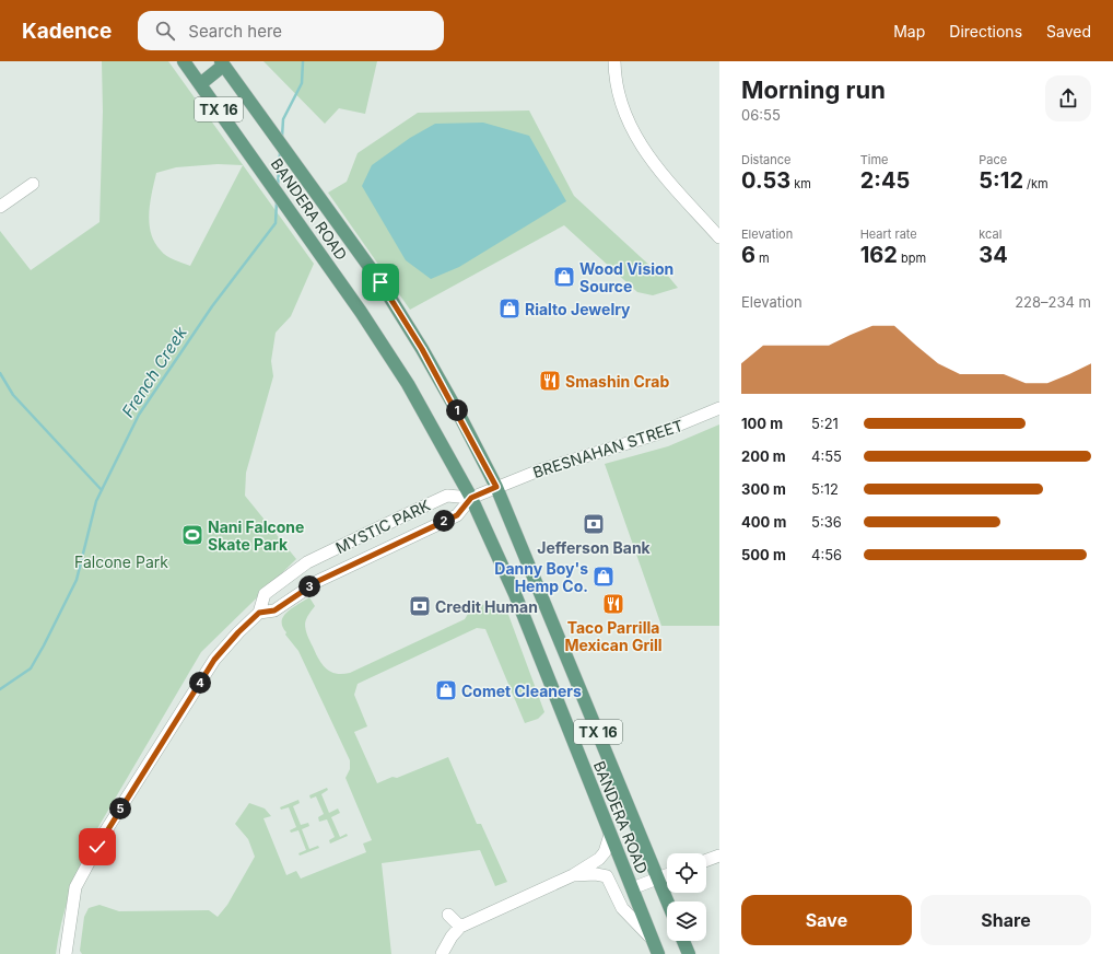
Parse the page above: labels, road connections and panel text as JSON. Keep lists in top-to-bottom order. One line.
{"streets":{"main road":["TX 16","BANDERA ROAD"],"street":["BRESNAHAN STREET","MYSTIC PARK"]},"crossings":[["BANDERA ROAD","BRESNAHAN STREET"],["BANDERA ROAD","MYSTIC PARK"],["BRESNAHAN STREET","MYSTIC PARK"]],"water":["French Creek"],"parks":["Falcone Park"],"places":{"shop":["Wood Vision Source","Rialto Jewelry","Danny Boy's Hemp Co.","Comet Cleaners"],"restaurant":["Smashin Crab","Taco Parrilla Mexican Grill"],"bank":["Jefferson Bank","Credit Human"],"sports":["Nani Falcone Skate Park"]},"page":{"header":"Kadence","search":"Search here","nav":["Map","Directions","Saved"],"heading":["Morning run","06:55"],"stats":[["Distance","0.53 km"],["Time","2:45"],["Pace","5:12 /km"],["Elevation","6 m"],["Heart rate","162 bpm"],["kcal","34"]],"chart":["Elevation","228–234 m"],"pins":["1","2","3","4","5"],"list":[{"name":"100 m","note":"5:21"},{"name":"200 m","note":"4:55"},{"name":"300 m","note":"5:12"},{"name":"400 m","note":"5:36"},{"name":"500 m","note":"4:56"}],"buttons":["Save","Share"]}}
